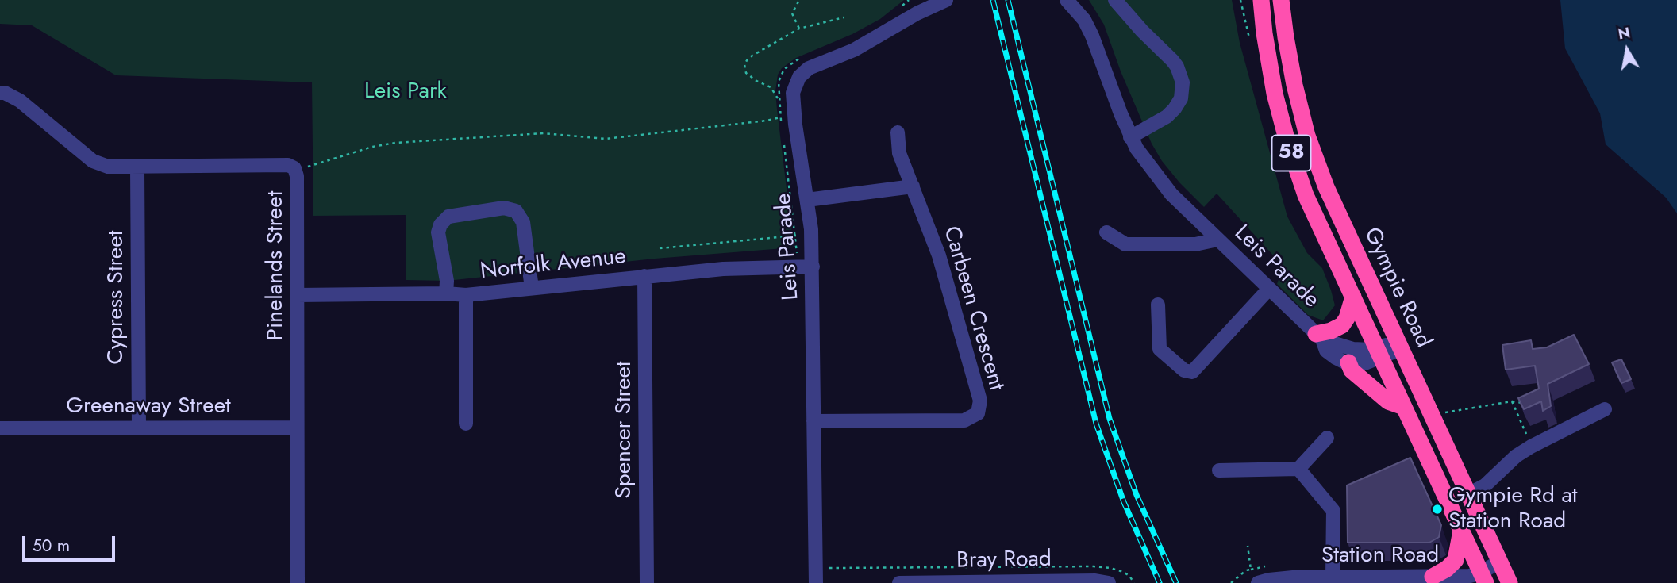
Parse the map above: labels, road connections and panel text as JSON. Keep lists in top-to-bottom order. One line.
{"streets":{"highway":["58","Gympie Road"],"street":["Leis Parade","Norfolk Avenue","Pinelands Street","Cypress Street","Carbeen Crescent","Greenaway Street","Spencer Street","Station Road","Bray Road"]},"crossings":[["Leis Parade","Norfolk Avenue"],["Leis Parade","Gympie Road"],["Leis Parade","Carbeen Crescent"],["Norfolk Avenue","Pinelands Street"],["Norfolk Avenue","Spencer Street"],["Pinelands Street","Cypress Street"],["Pinelands Street","Greenaway Street"],["Gympie Road","Station Road"],["Cypress Street","Greenaway Street"]],"parks":["Leis Park"],"places":["Gympie Rd at Station Road"],"scale_bar":"50 m","north":"top"}
